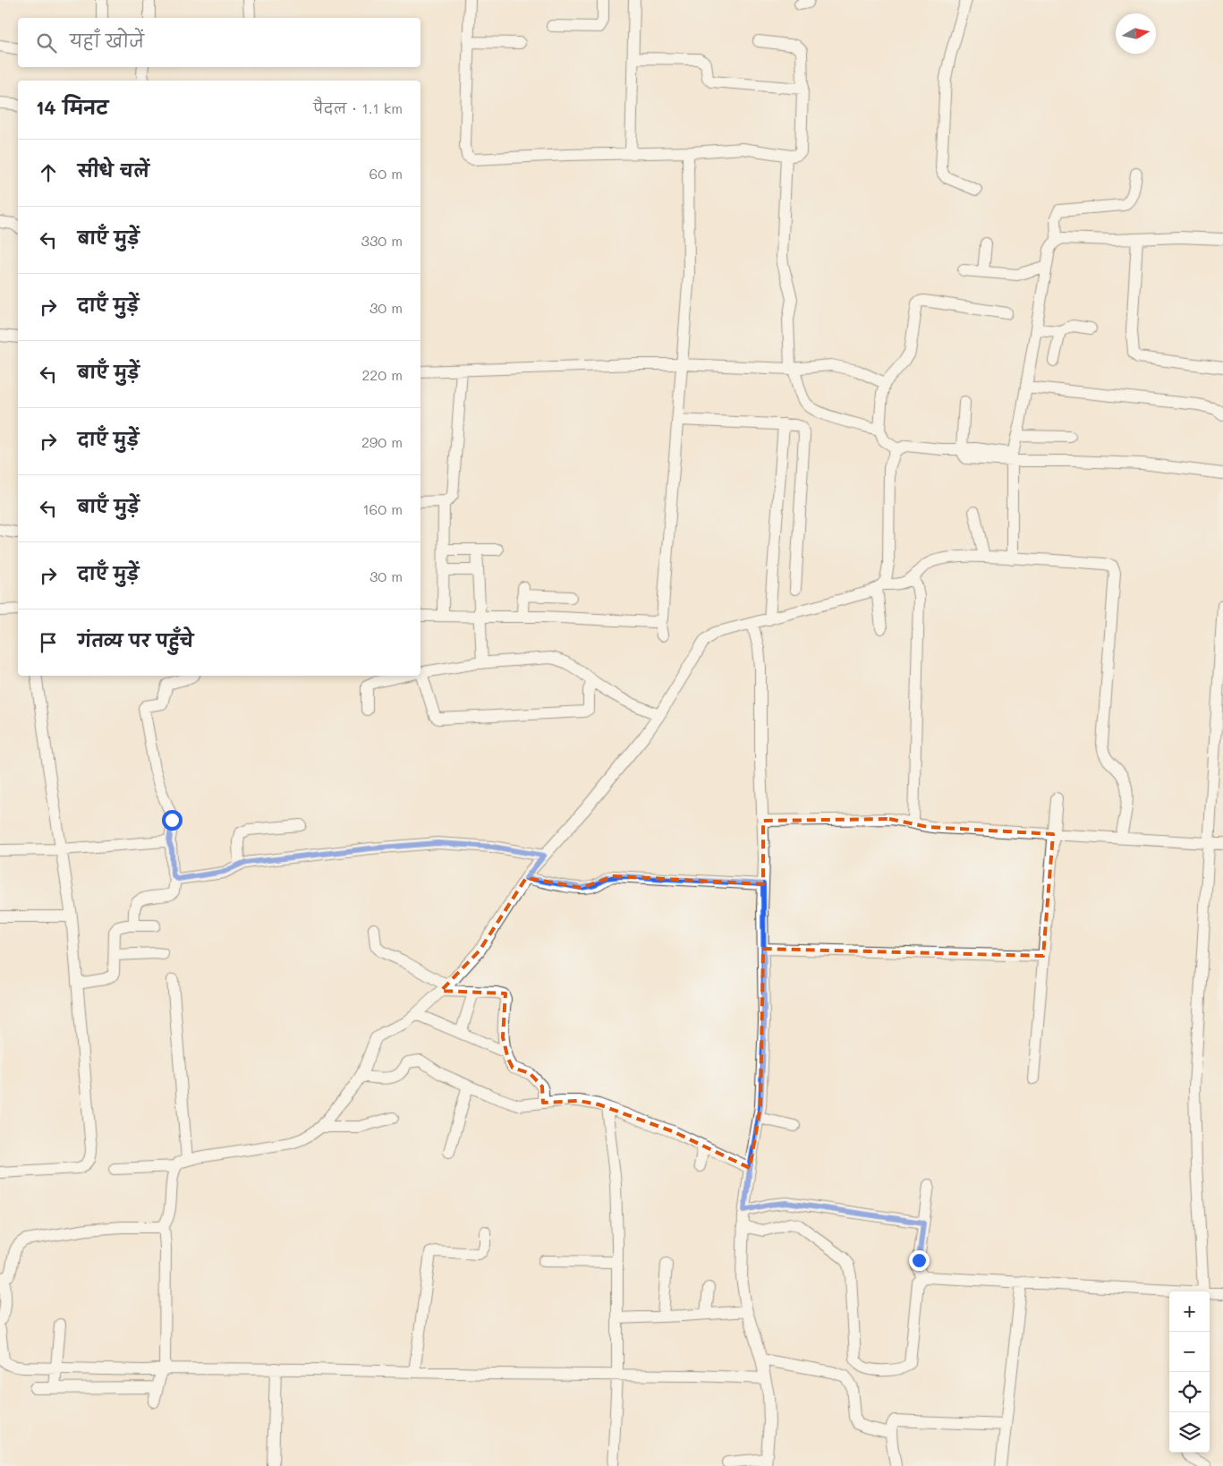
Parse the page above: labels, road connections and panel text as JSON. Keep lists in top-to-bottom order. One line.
{"north":"right","page":{"search":"यहाँ खोजें","heading":["14 मिनट","पैदल · 1.1 km"],"list":[["सीधे चलें","60 m"],["बाएँ मुड़ें","330 m"],["दाएँ मुड़ें","30 m"],["बाएँ मुड़ें","220 m"],["दाएँ मुड़ें","290 m"],["बाएँ मुड़ें","160 m"],["दाएँ मुड़ें","30 m"],"गंतव्य पर पहुँचे"],"map_buttons":["+","−"]}}
